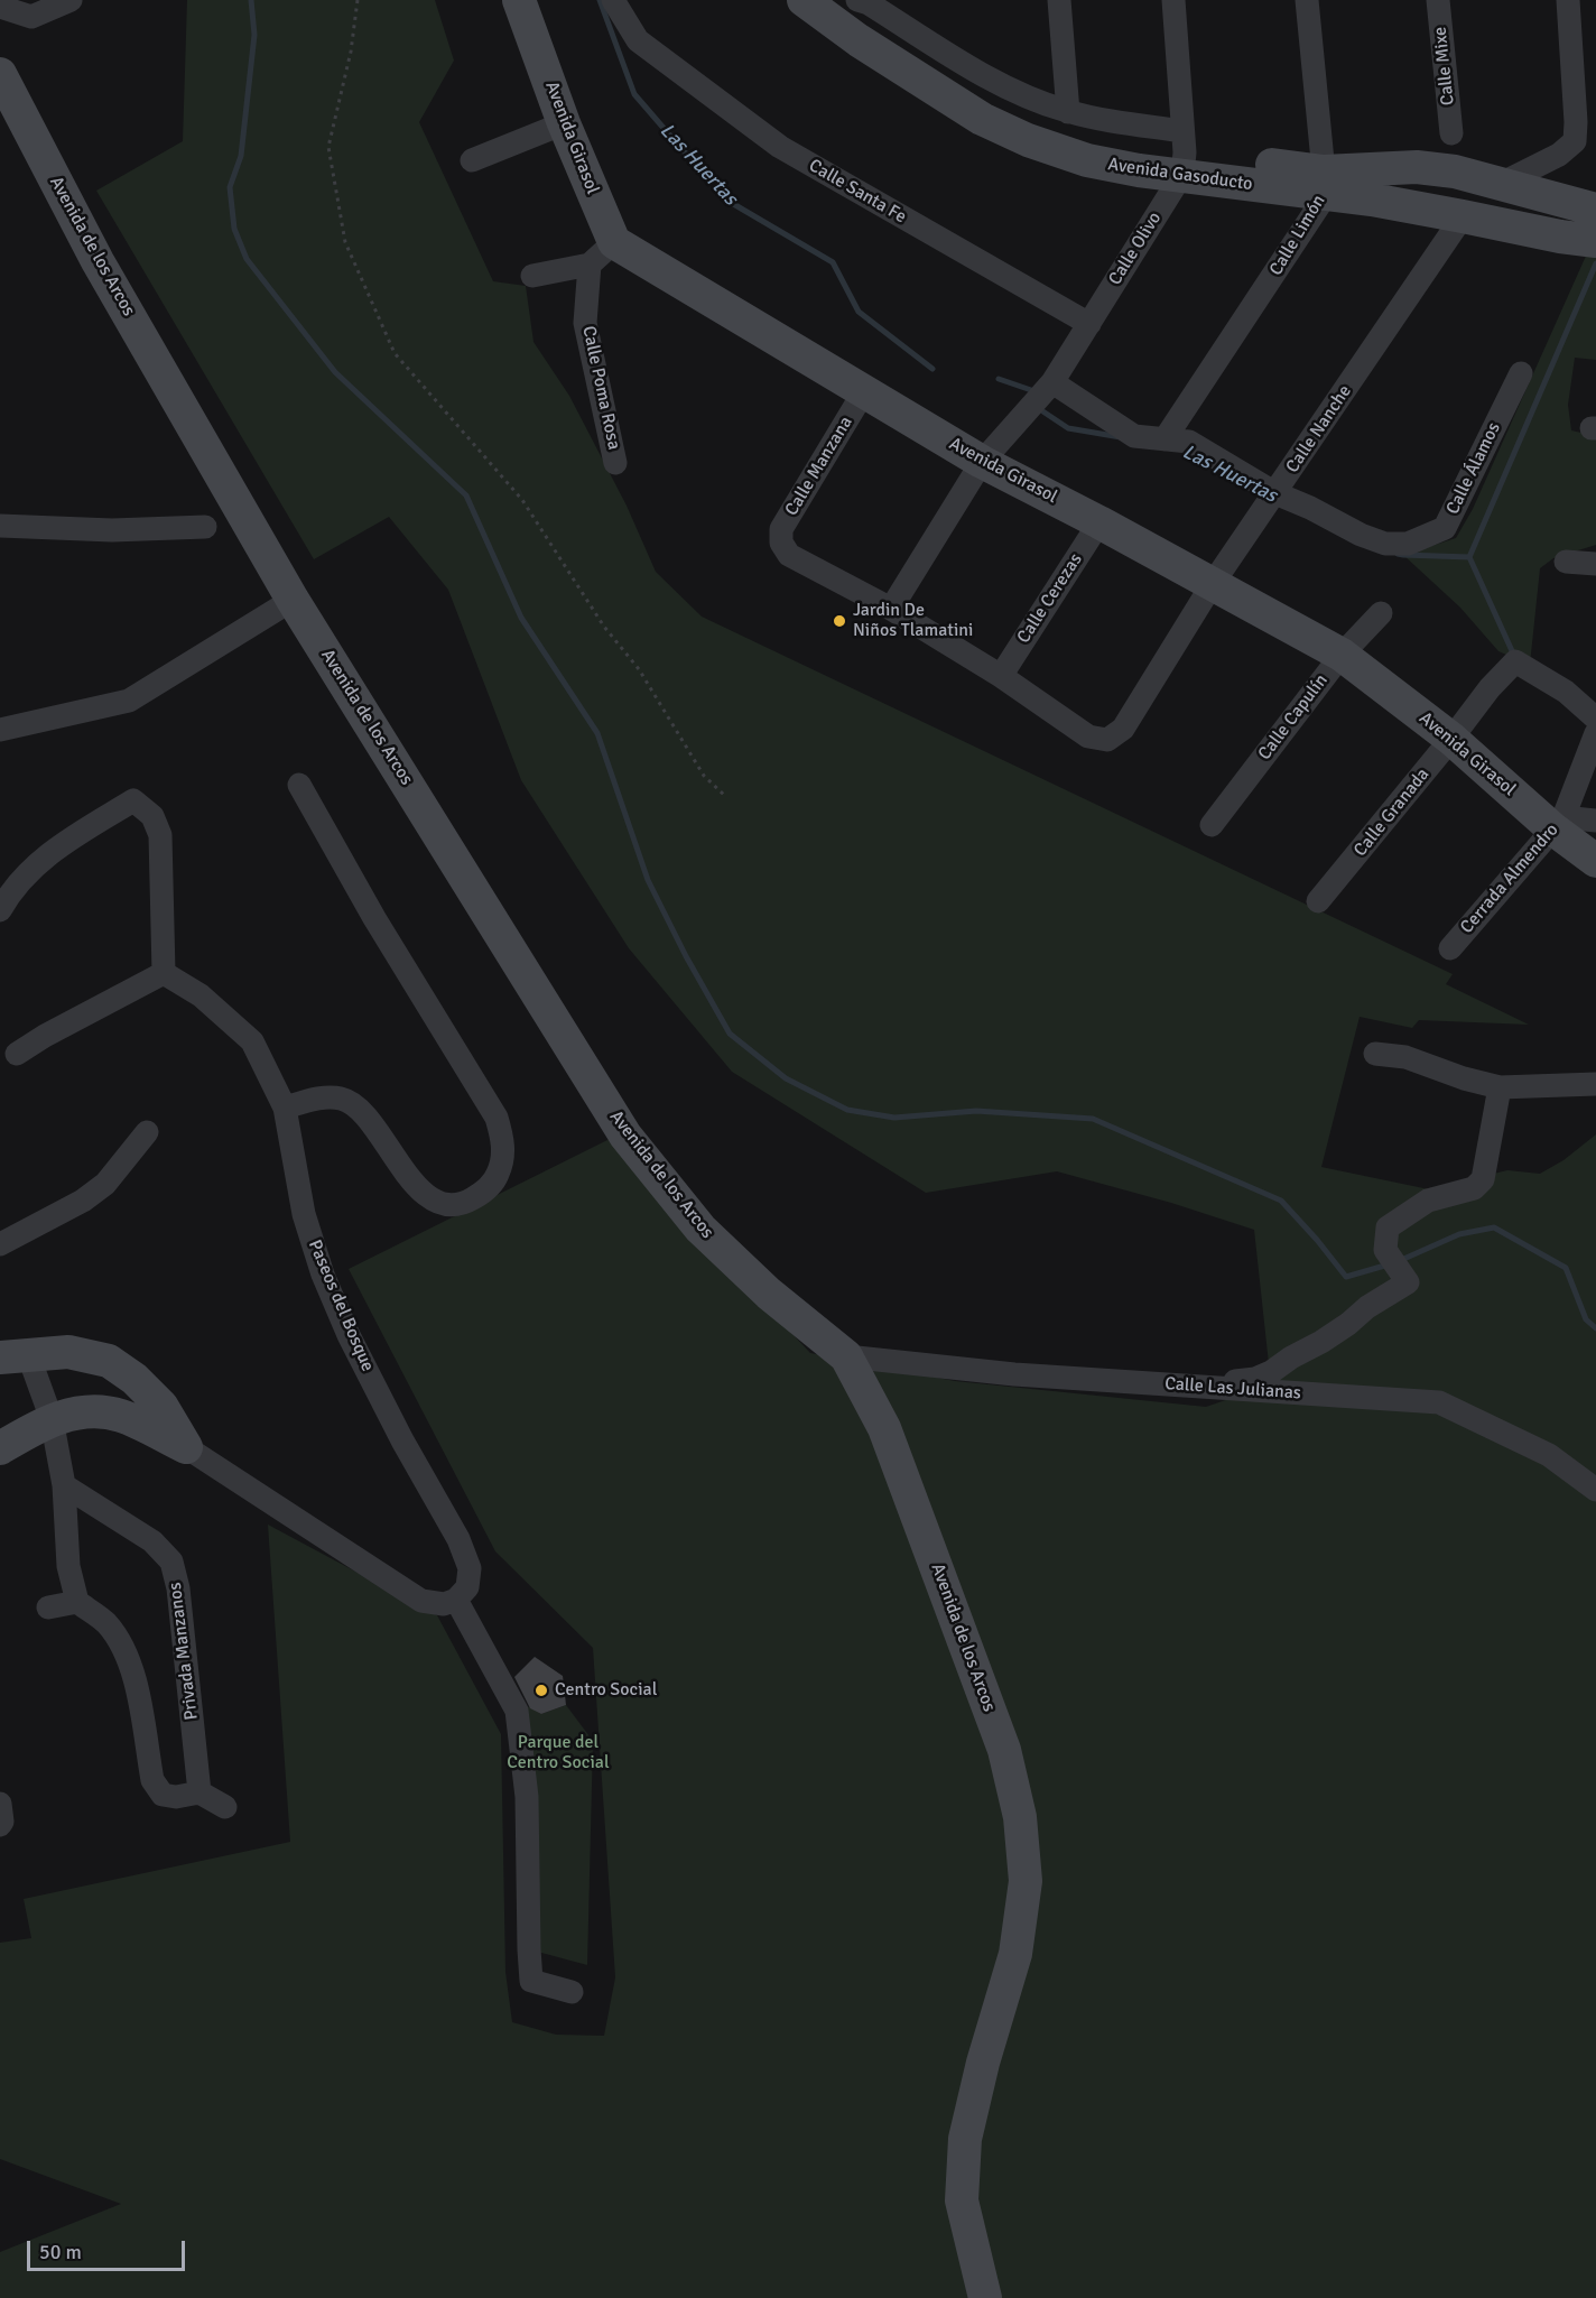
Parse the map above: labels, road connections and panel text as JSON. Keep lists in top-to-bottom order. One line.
{"streets":{"street":["Calle Mixe","Avenida Girasol","Avenida Gasoducto","Calle Santa Fe","Calle Limón","Avenida de los Arcos","Calle Olivo","Calle Poma Rosa","Calle Nanche","Calle Manzana","Calle Álamos","Calle Cerezas","Calle Capulín","Calle Granada","Cerrada Almendro","Paseos del Bosque","Calle Las Julianas","Privada Manzanos"]},"crossings":[["Avenida Girasol","Calle Olivo"],["Avenida Girasol","Calle Nanche"],["Avenida Girasol","Calle Manzana"],["Avenida Girasol","Calle Cerezas"],["Avenida Girasol","Calle Capulín"],["Avenida Girasol","Calle Granada"],["Avenida Girasol","Cerrada Almendro"],["Avenida Gasoducto","Calle Limón"],["Avenida Gasoducto","Calle Olivo"],["Avenida Gasoducto","Calle Nanche"],["Calle Santa Fe","Calle Olivo"],["Avenida de los Arcos","Calle Las Julianas"],["Calle Olivo","Calle Manzana"],["Calle Nanche","Calle Álamos"],["Calle Nanche","Calle Cerezas"]],"water":["Las Huertas"],"parks":["Parque del Centro Social"],"places":["Jardin De Niños Tlamatini","Centro Social"],"scale_bar":"50 m"}
